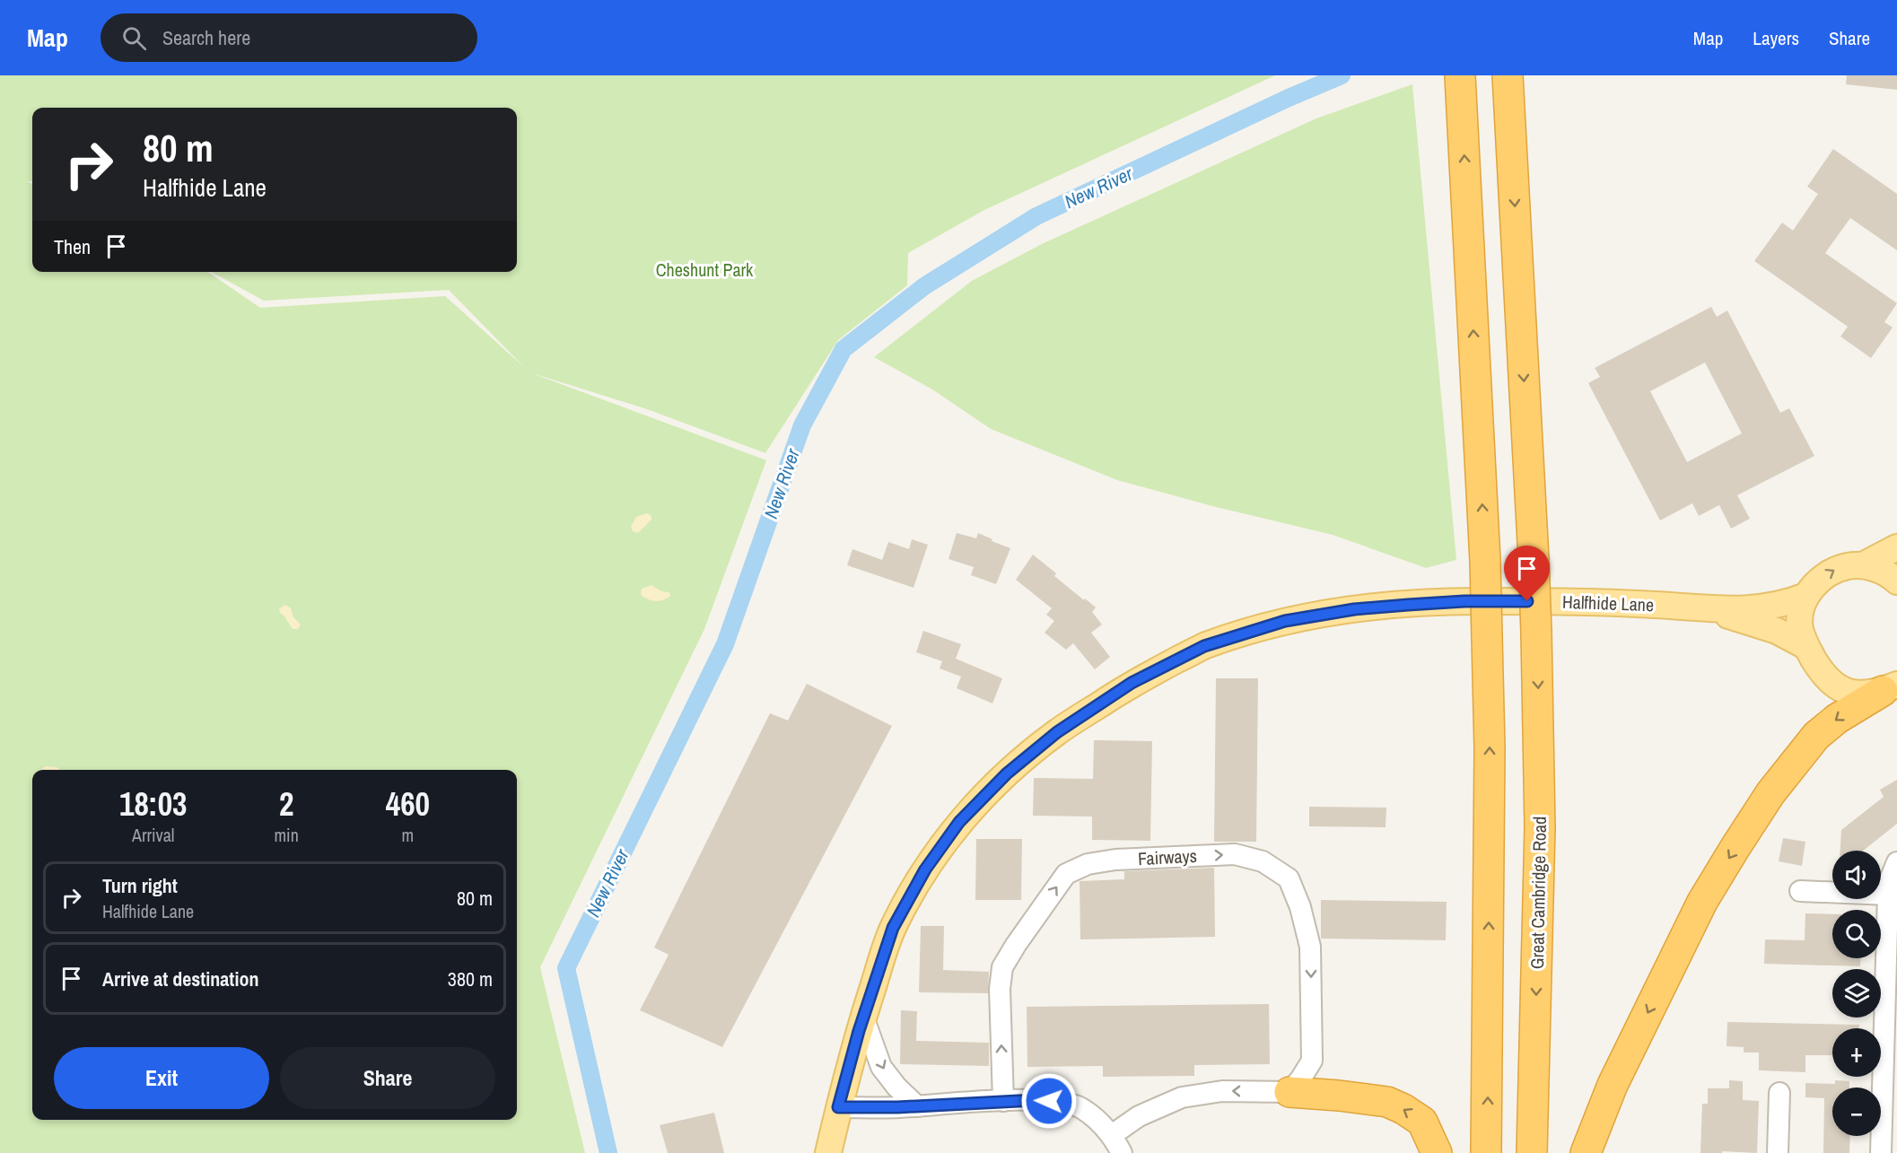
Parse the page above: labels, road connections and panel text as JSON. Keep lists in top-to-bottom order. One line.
{"streets":{"highway":["Great Cambridge Road"],"main road":["Halfhide Lane"],"street":["Fairways"]},"water":["New River"],"parks":["Cheshunt Park"],"page":{"header":"Map","search":"Search here","nav":["Map","Layers","Share"],"turn":["80 m","Halfhide Lane"],"then":"Then","eta":["18:03","Arrival","2","min","460","m"],"map_buttons":["+","−"],"list":[{"name":"Turn right","note":"Halfhide Lane","value":"80 m"},{"name":"Arrive at destination","value":"380 m"}],"buttons":["Exit","Share"]}}
